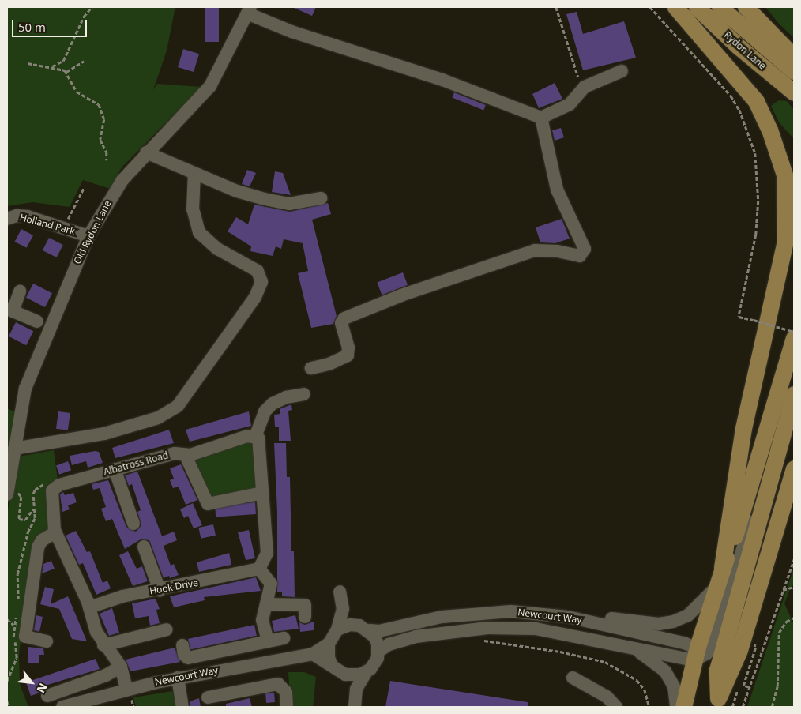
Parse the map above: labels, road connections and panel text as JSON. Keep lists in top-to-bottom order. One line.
{"streets":{"main road":["Rydon Lane"],"street":["Holland Park","Old Rydon Lane","Albatross Road","Hook Drive","Newcourt Way"]},"crossings":[["Holland Park","Old Rydon Lane"],["Albatross Road","Hook Drive"],["Albatross Road","Newcourt Way"]],"scale_bar":"50 m","north":"bottom right"}
